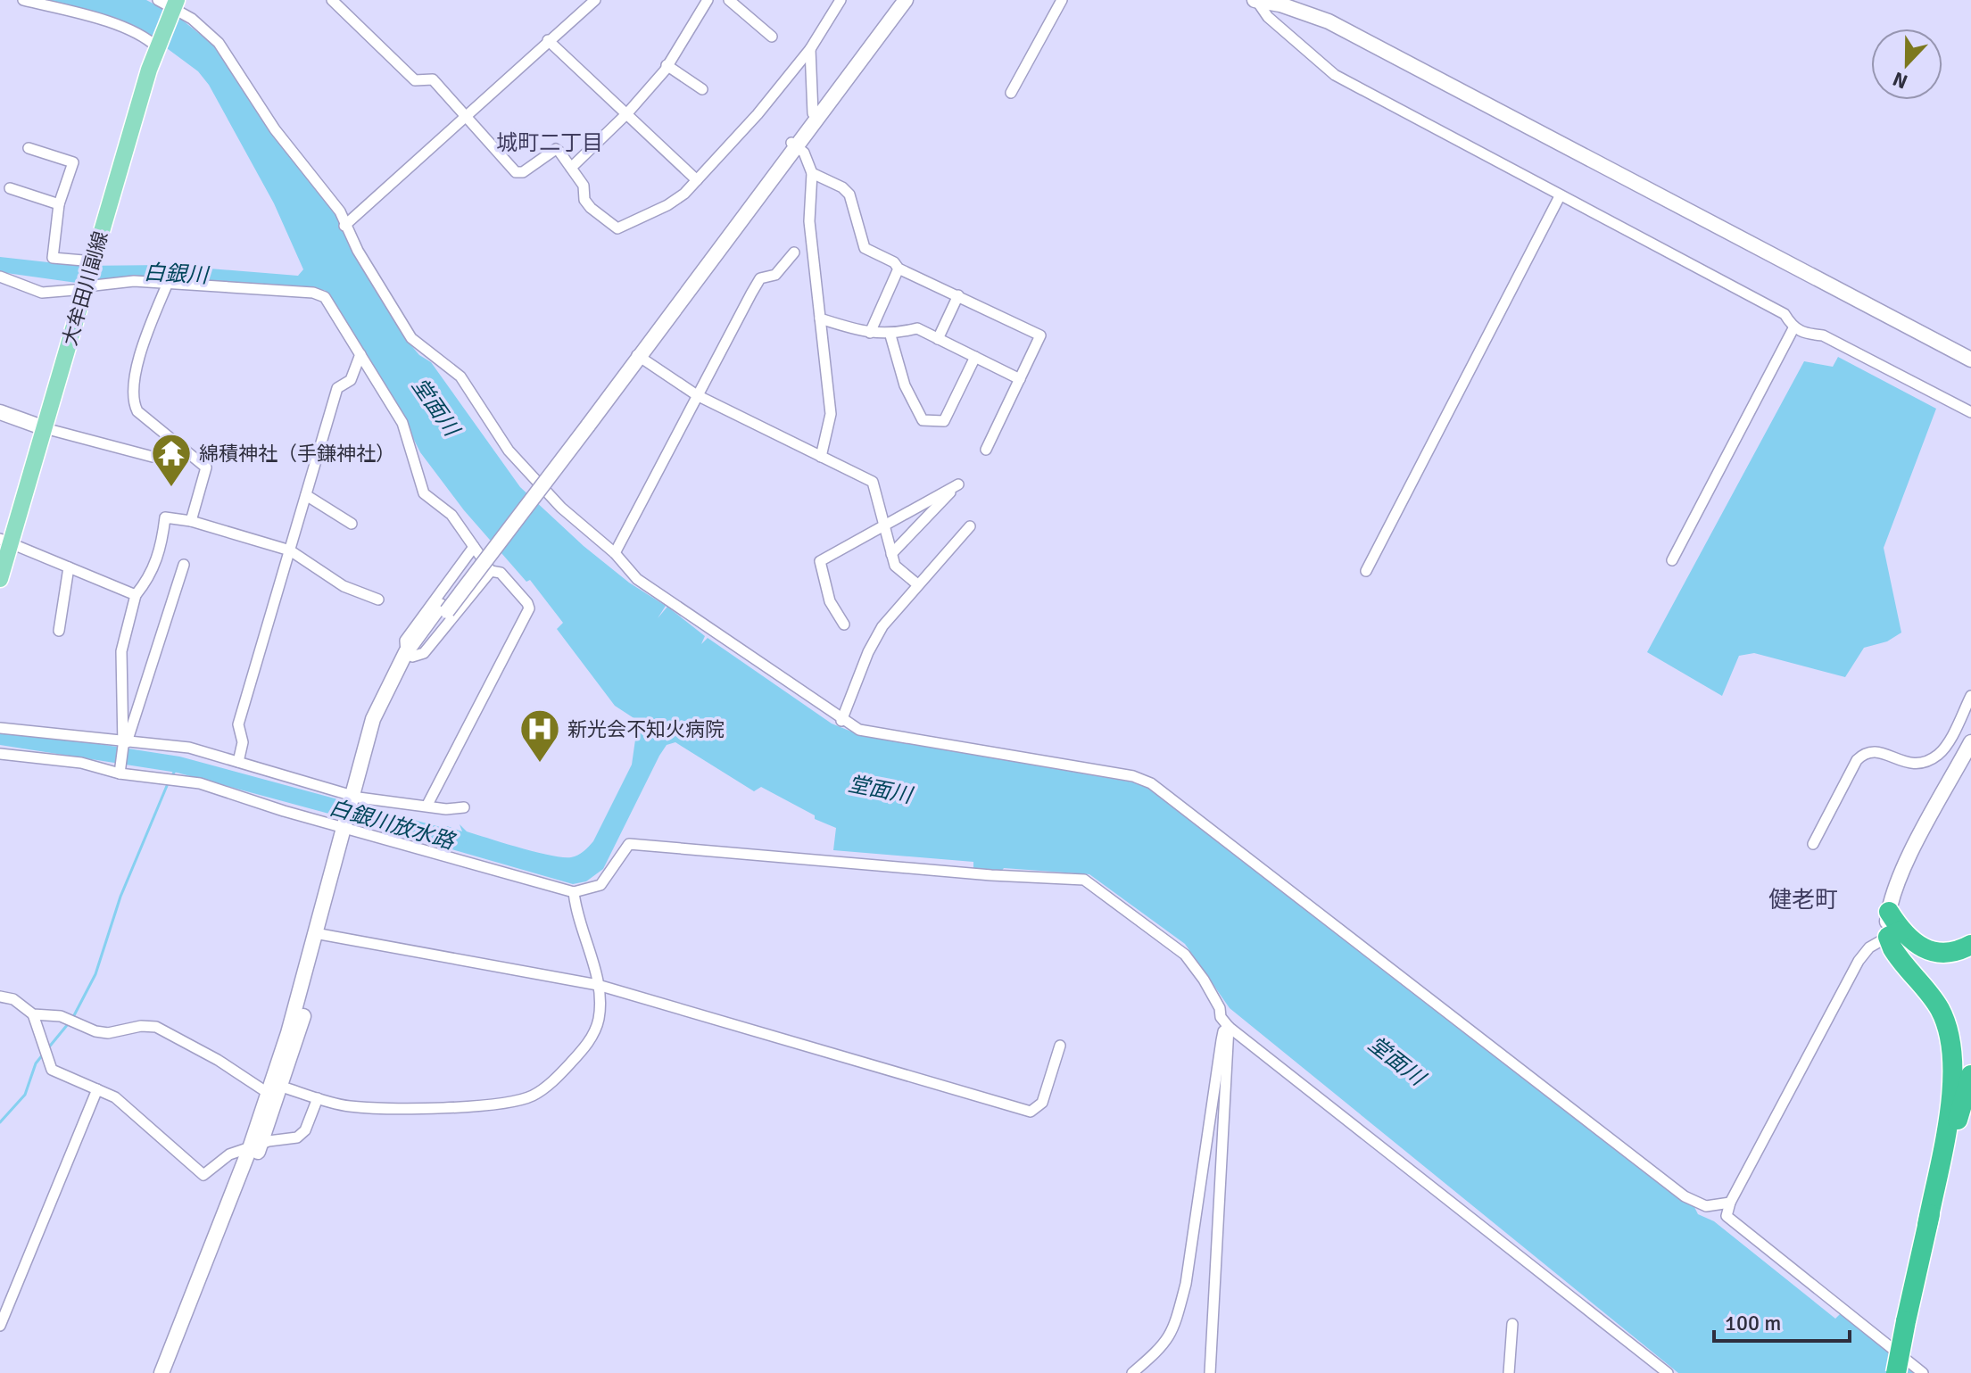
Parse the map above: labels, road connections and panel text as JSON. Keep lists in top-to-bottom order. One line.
{"streets":{"main road":["大牟田川副線"]},"districts":["城町二丁目","健老町"],"water":["白銀川","堂面川","白銀川放水路"],"places":{"temple":["綿積神社（手鎌神社）"],"hospital":["新光会不知火病院"]},"scale_bar":"100 m","north":"bottom"}
